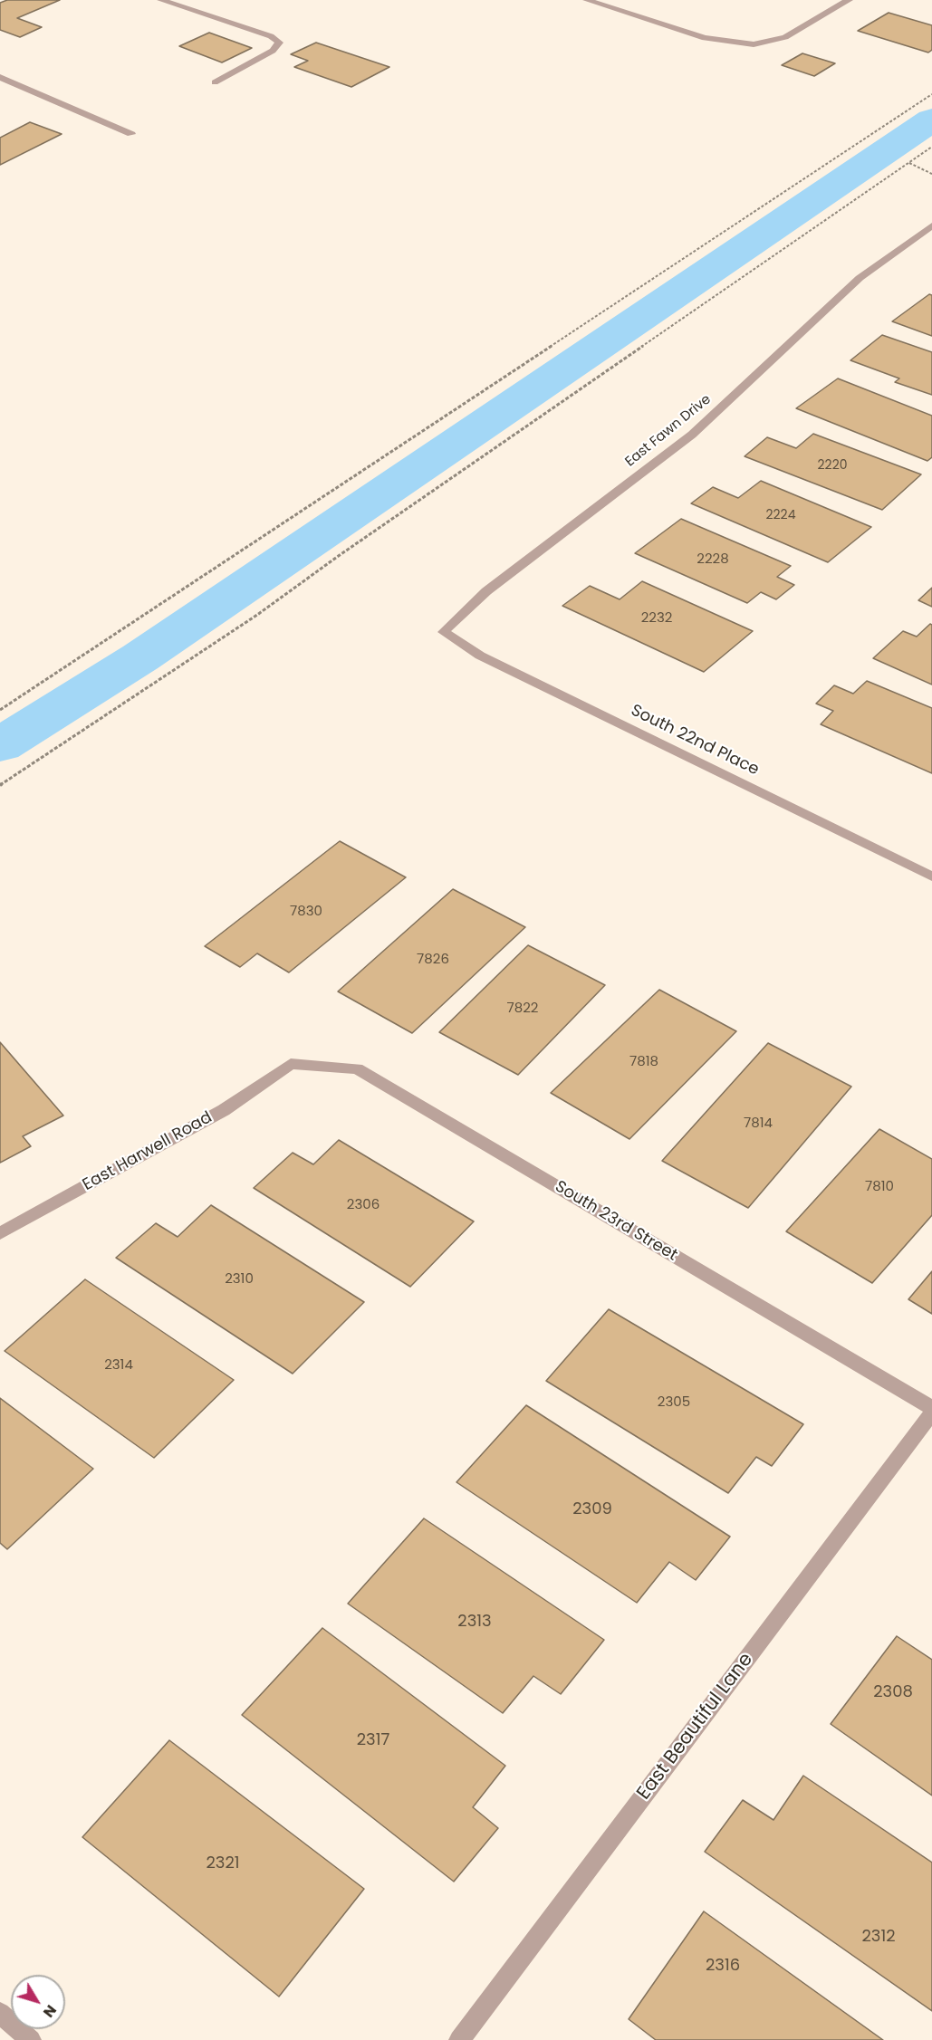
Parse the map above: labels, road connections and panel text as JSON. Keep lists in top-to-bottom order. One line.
{"streets":{"street":["East Fawn Drive","South 22nd Place","East Harwell Road","South 23rd Street","East Beautiful Lane"]},"crossings":[["East Fawn Drive","South 22nd Place"],["East Harwell Road","South 23rd Street"]],"house_numbers":["2220","2224","2228","2232","7830","7826","7822","7818","7814","7810","2306","2310","2314","2305","2309","2313","2308","2317","2321","2312","2316"],"north":"bottom right"}
